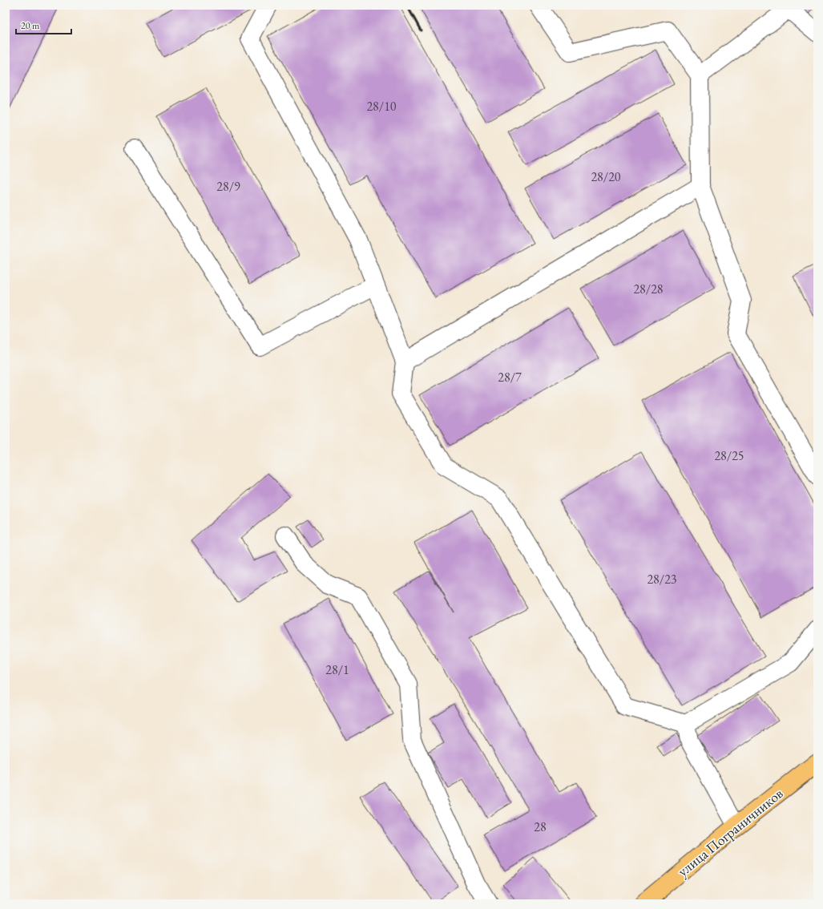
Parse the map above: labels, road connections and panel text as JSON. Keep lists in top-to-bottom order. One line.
{"streets":{"main road":["улица Пограничников"]},"house_numbers":["28/10","28/20","28/9","28/28","28/7","28/25","28/23","28/1","28"],"scale_bar":"20 m"}
